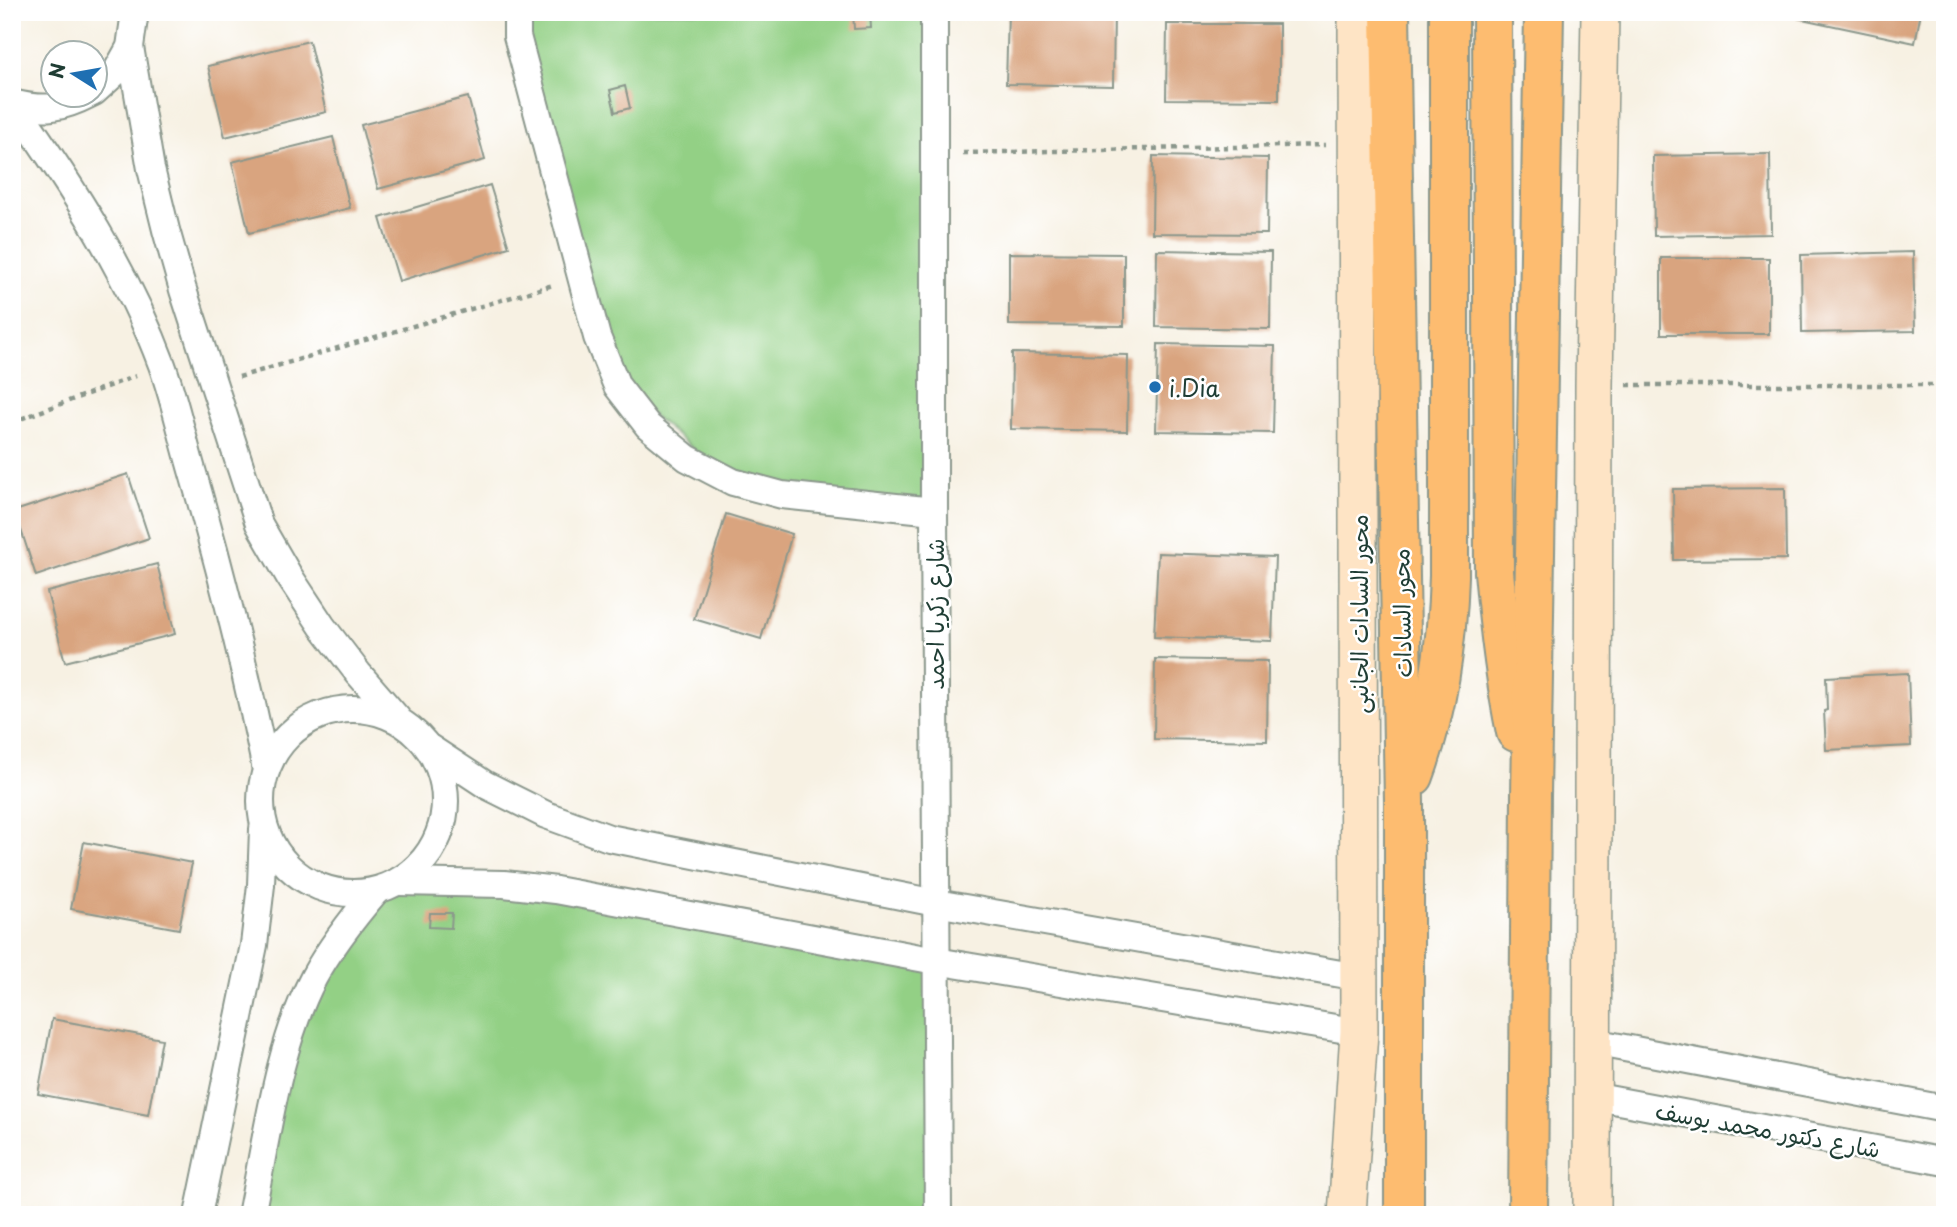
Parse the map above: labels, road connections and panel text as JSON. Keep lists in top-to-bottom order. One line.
{"streets":{"main road":["محور السادات"],"street":["شارع زكريا احمد","محور السادات الجانبى","شارع دكتور محمد يوسف"]},"places":["i.Dia"],"north":"left"}
